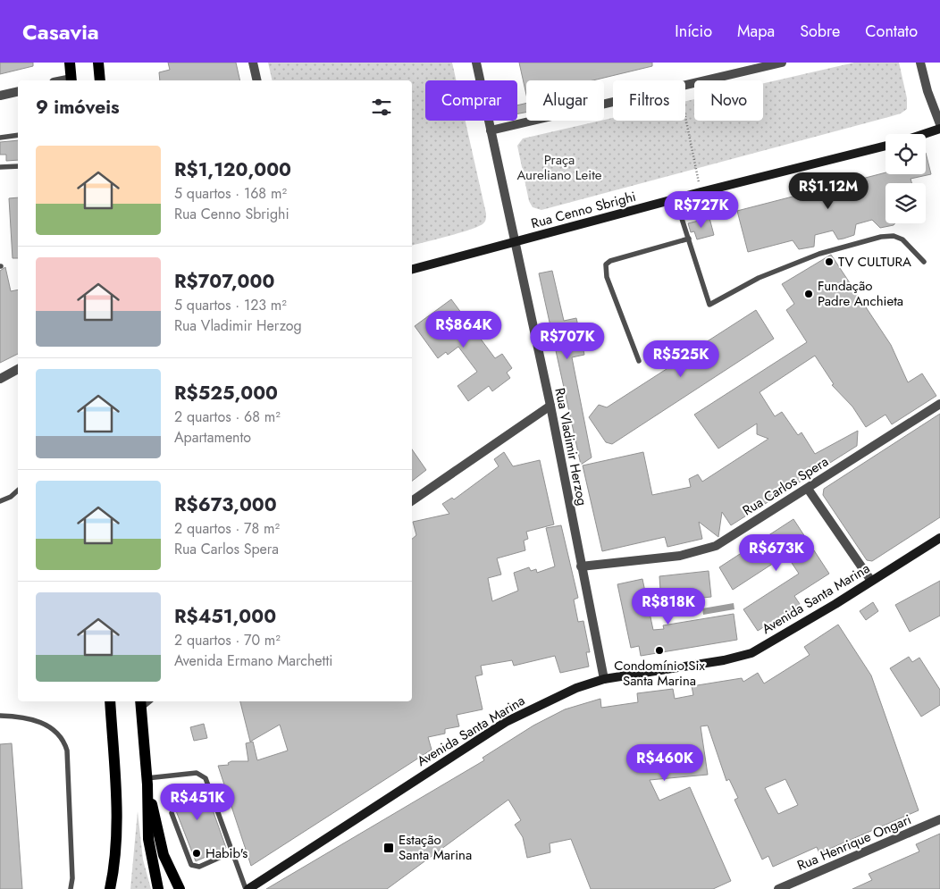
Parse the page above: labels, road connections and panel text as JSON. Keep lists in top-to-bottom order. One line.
{"streets":{"street":["Rua Cenno Sbrighi","Rua Vladimir Herzog","Rua Carlos Spera","Avenida Santa Marina","Rua Henrique Ongari"]},"crossings":[["Rua Cenno Sbrighi","Rua Vladimir Herzog"],["Rua Vladimir Herzog","Rua Carlos Spera"],["Rua Vladimir Herzog","Avenida Santa Marina"]],"parks":["Praça Aureliano Leite"],"places":{"other":["TV CULTURA","Fundação Padre Anchieta","Condomínio Six Santa Marina","Habib's"],"transit":["Estação Santa Marina"]},"page":{"header":"Casavia","nav":["Início","Mapa","Sobre","Contato"],"chip":["Comprar","Alugar","Filtros","Novo"],"heading":"9 imóveis","list":[{"name":"R$1,120,000","note":"5 quartos · 168 m² · Rua Cenno Sbrighi"},{"name":"R$707,000","note":"5 quartos · 123 m² · Rua Vladimir Herzog"},{"name":"R$525,000","note":"2 quartos · 68 m² · Apartamento"},{"name":"R$673,000","note":"2 quartos · 78 m² · Rua Carlos Spera"},{"name":"R$451,000","note":"2 quartos · 70 m² · Avenida Ermano Marchetti"}],"price":["R$1.12M","R$727K","R$864K","R$707K","R$525K","R$673K","R$818K","R$460K","R$451K"]}}
